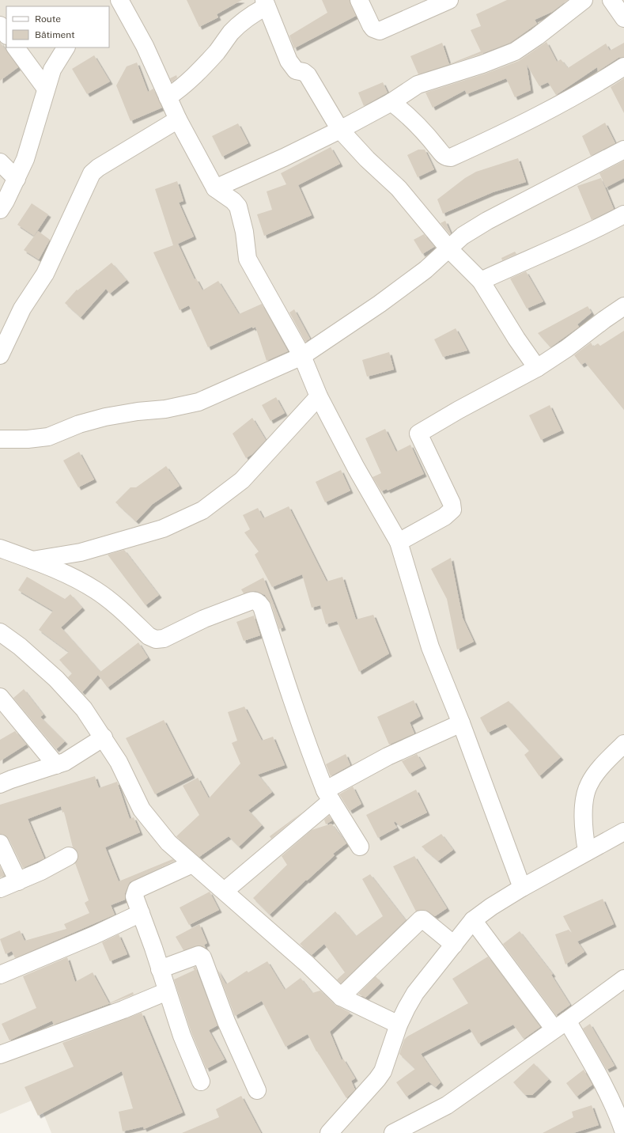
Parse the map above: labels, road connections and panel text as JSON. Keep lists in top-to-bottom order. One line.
{"legend":["Route","Bâtiment"]}
